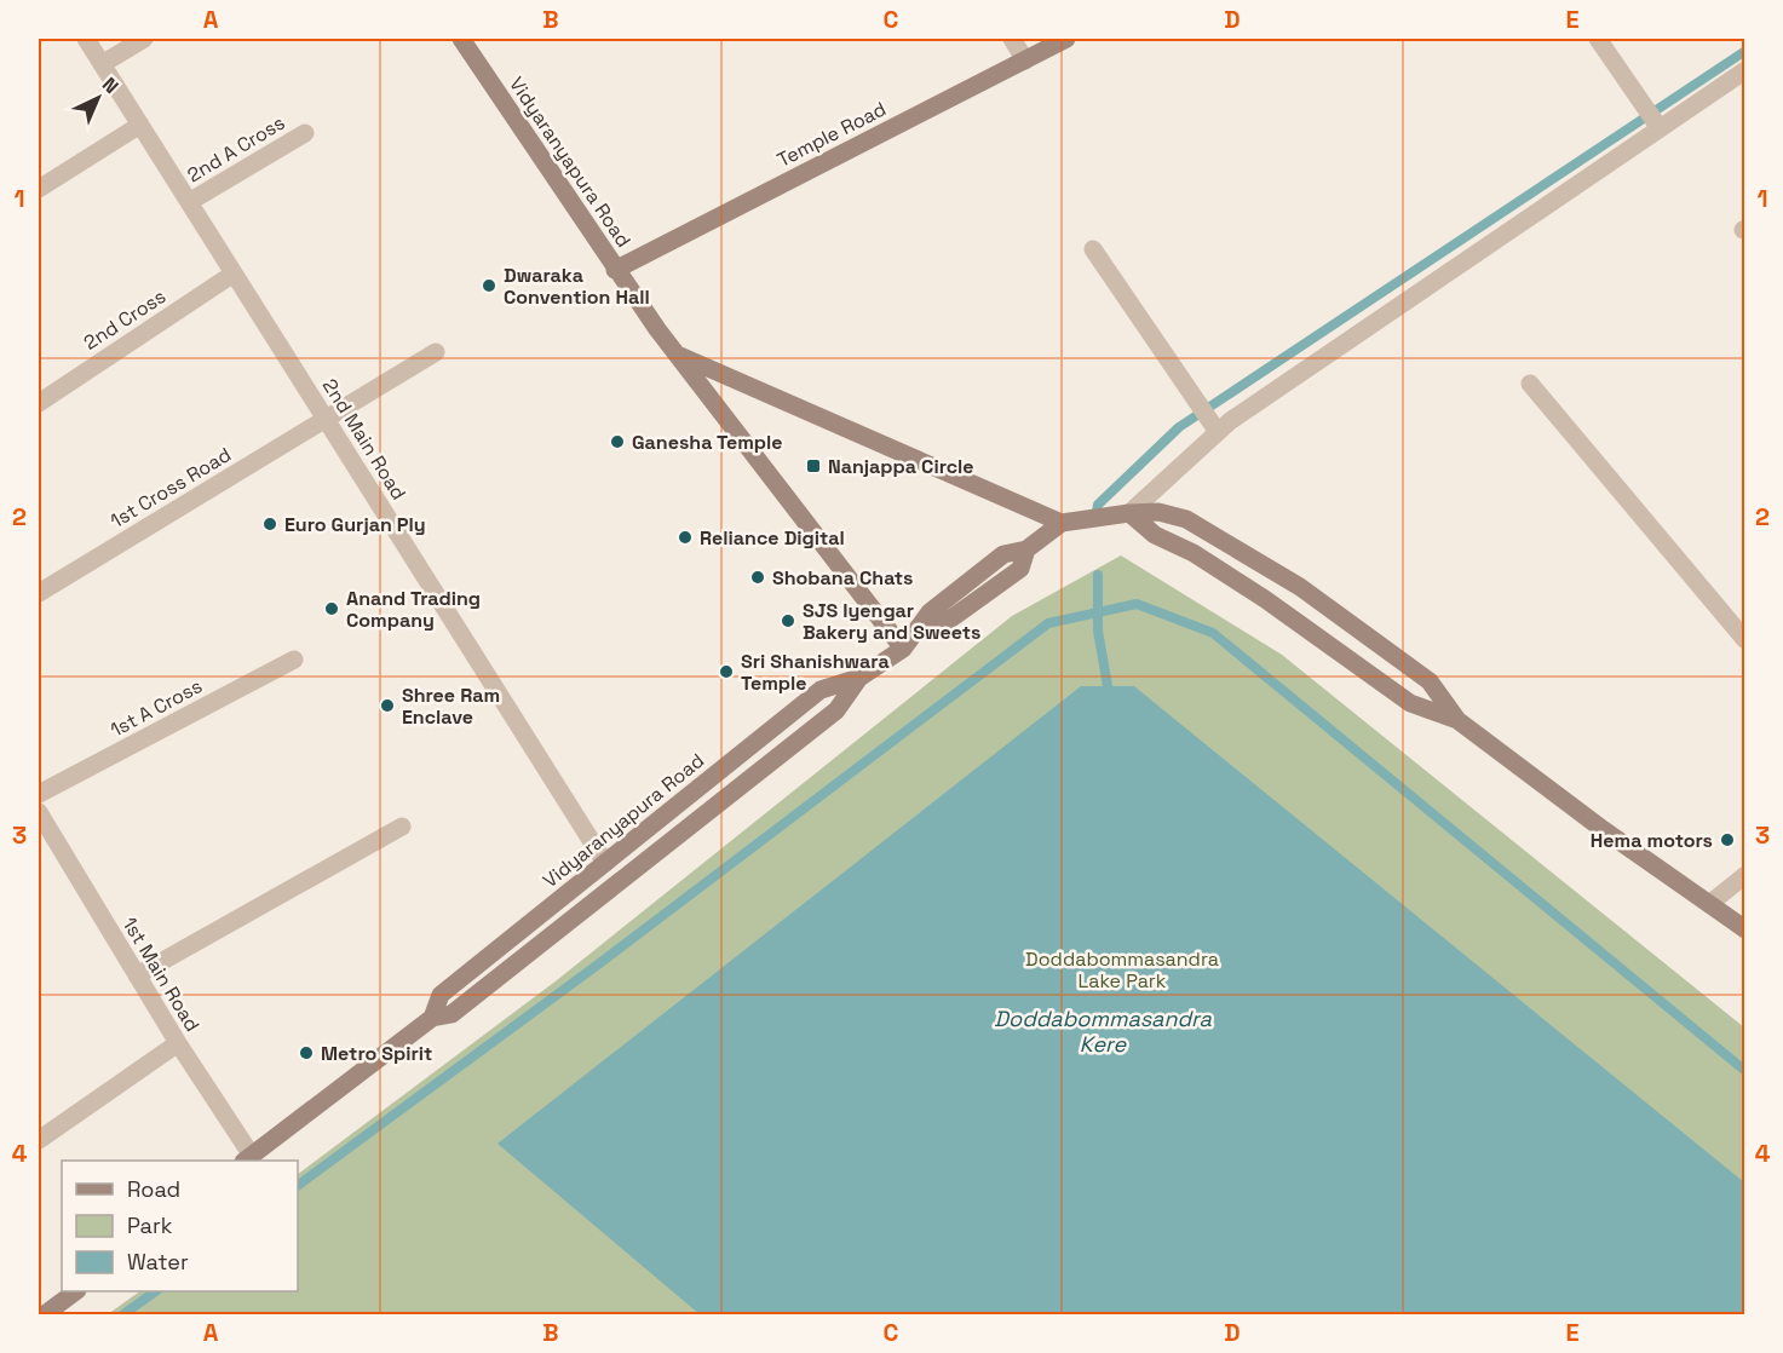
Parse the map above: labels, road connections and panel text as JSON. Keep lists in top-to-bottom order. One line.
{"streets":{"main road":["Temple Road","Vidyaranyapura Road"],"street":["2nd A Cross","2nd Cross","2nd Main Road","1st Cross Road","1st A Cross","1st Main Road"]},"crossings":[["Temple Road","Vidyaranyapura Road"],["2nd A Cross","2nd Main Road"],["Vidyaranyapura Road","2nd Main Road"],["Vidyaranyapura Road","1st Main Road"],["2nd Cross","2nd Main Road"],["2nd Main Road","1st Cross Road"]],"water":["Doddabommasandra Kere"],"parks":["Doddabommasandra Lake Park"],"places":{"other":["Dwaraka Convention Hall","Ganesha Temple","Euro Gurjan Ply","Reliance Digital","Shobana Chats","Anand Trading Company","SJS Iyengar Bakery and Sweets","Sri Shanishwara Temple","Shree Ram Enclave","Hema motors","Metro Spirit"],"transit":["Nanjappa Circle"]},"legend":["Road","Park","Water"],"north":"top right","grid":{"columns":["A","B","C","D","E"],"rows":["1","2","3","4"]}}
